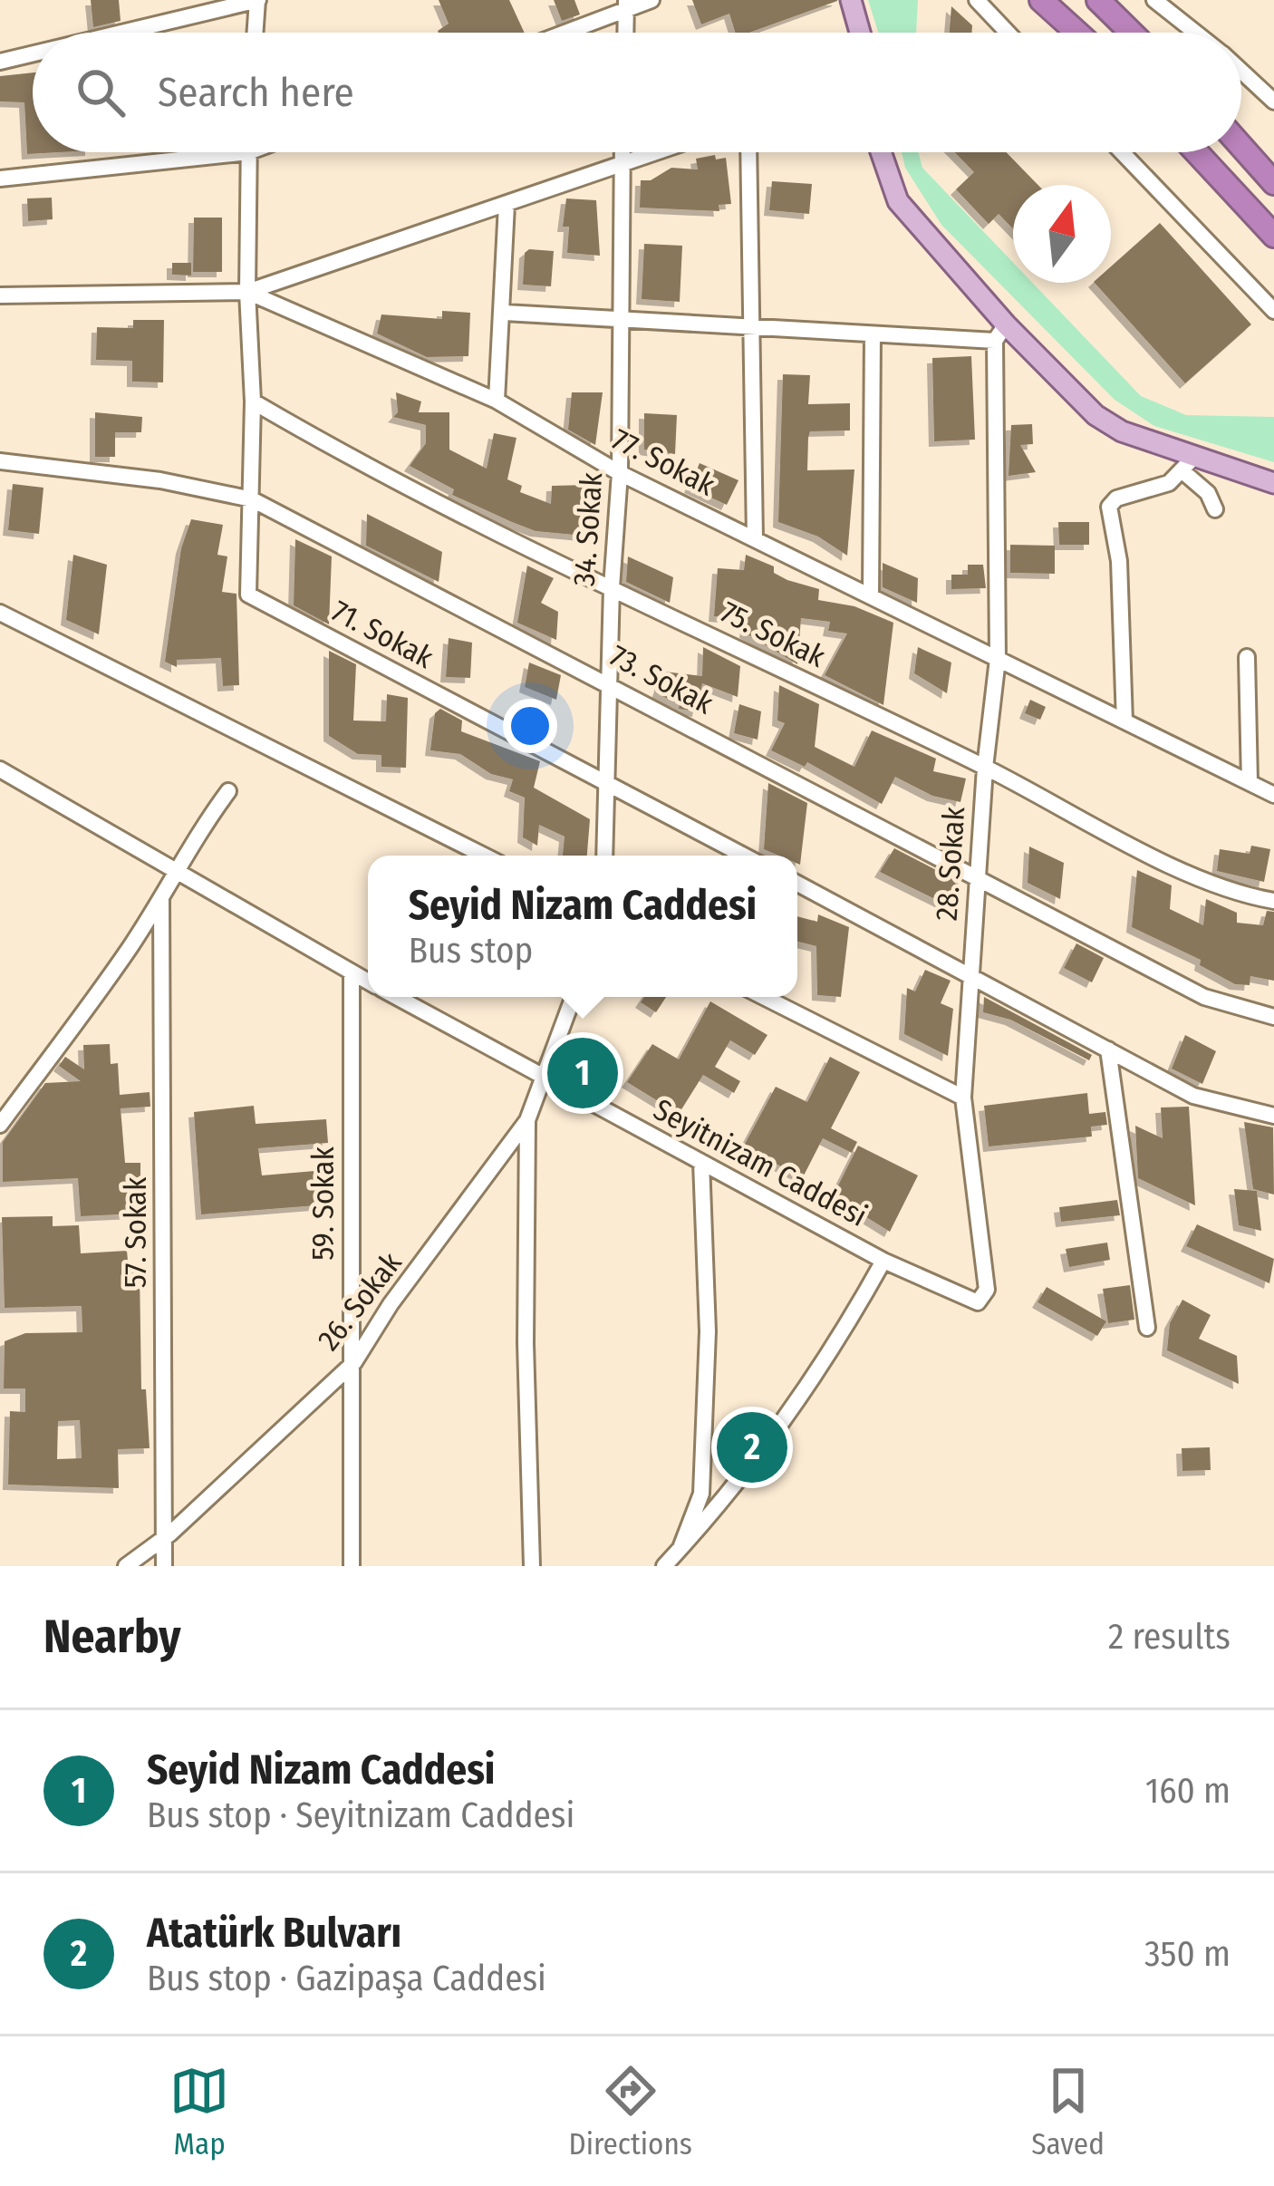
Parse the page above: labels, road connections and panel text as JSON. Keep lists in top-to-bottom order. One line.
{"streets":{"street":["77. Sokak","34. Sokak","71. Sokak","75. Sokak","73. Sokak","28. Sokak","Seyitnizam Caddesi","59. Sokak","57. Sokak","26. Sokak"]},"crossings":[["77. Sokak","34. Sokak"],["77. Sokak","71. Sokak"],["77. Sokak","28. Sokak"],["34. Sokak","71. Sokak"],["34. Sokak","75. Sokak"],["34. Sokak","73. Sokak"],["71. Sokak","75. Sokak"],["71. Sokak","73. Sokak"],["75. Sokak","28. Sokak"],["73. Sokak","28. Sokak"],["28. Sokak","Seyitnizam Caddesi"],["Seyitnizam Caddesi","59. Sokak"],["Seyitnizam Caddesi","26. Sokak"],["59. Sokak","26. Sokak"],["57. Sokak","26. Sokak"]],"north":"top","page":{"search":"Search here","popup":["Seyid Nizam Caddesi","Bus stop"],"pins":["1","2"],"heading":["Nearby","2 results"],"list":[{"mark":"1","name":"Seyid Nizam Caddesi","note":"Bus stop · Seyitnizam Caddesi","value":"160 m"},{"mark":"2","name":"Atatürk Bulvarı","note":"Bus stop · Gazipaşa Caddesi","value":"350 m"}],"nav":["Map","Directions","Saved"]}}
